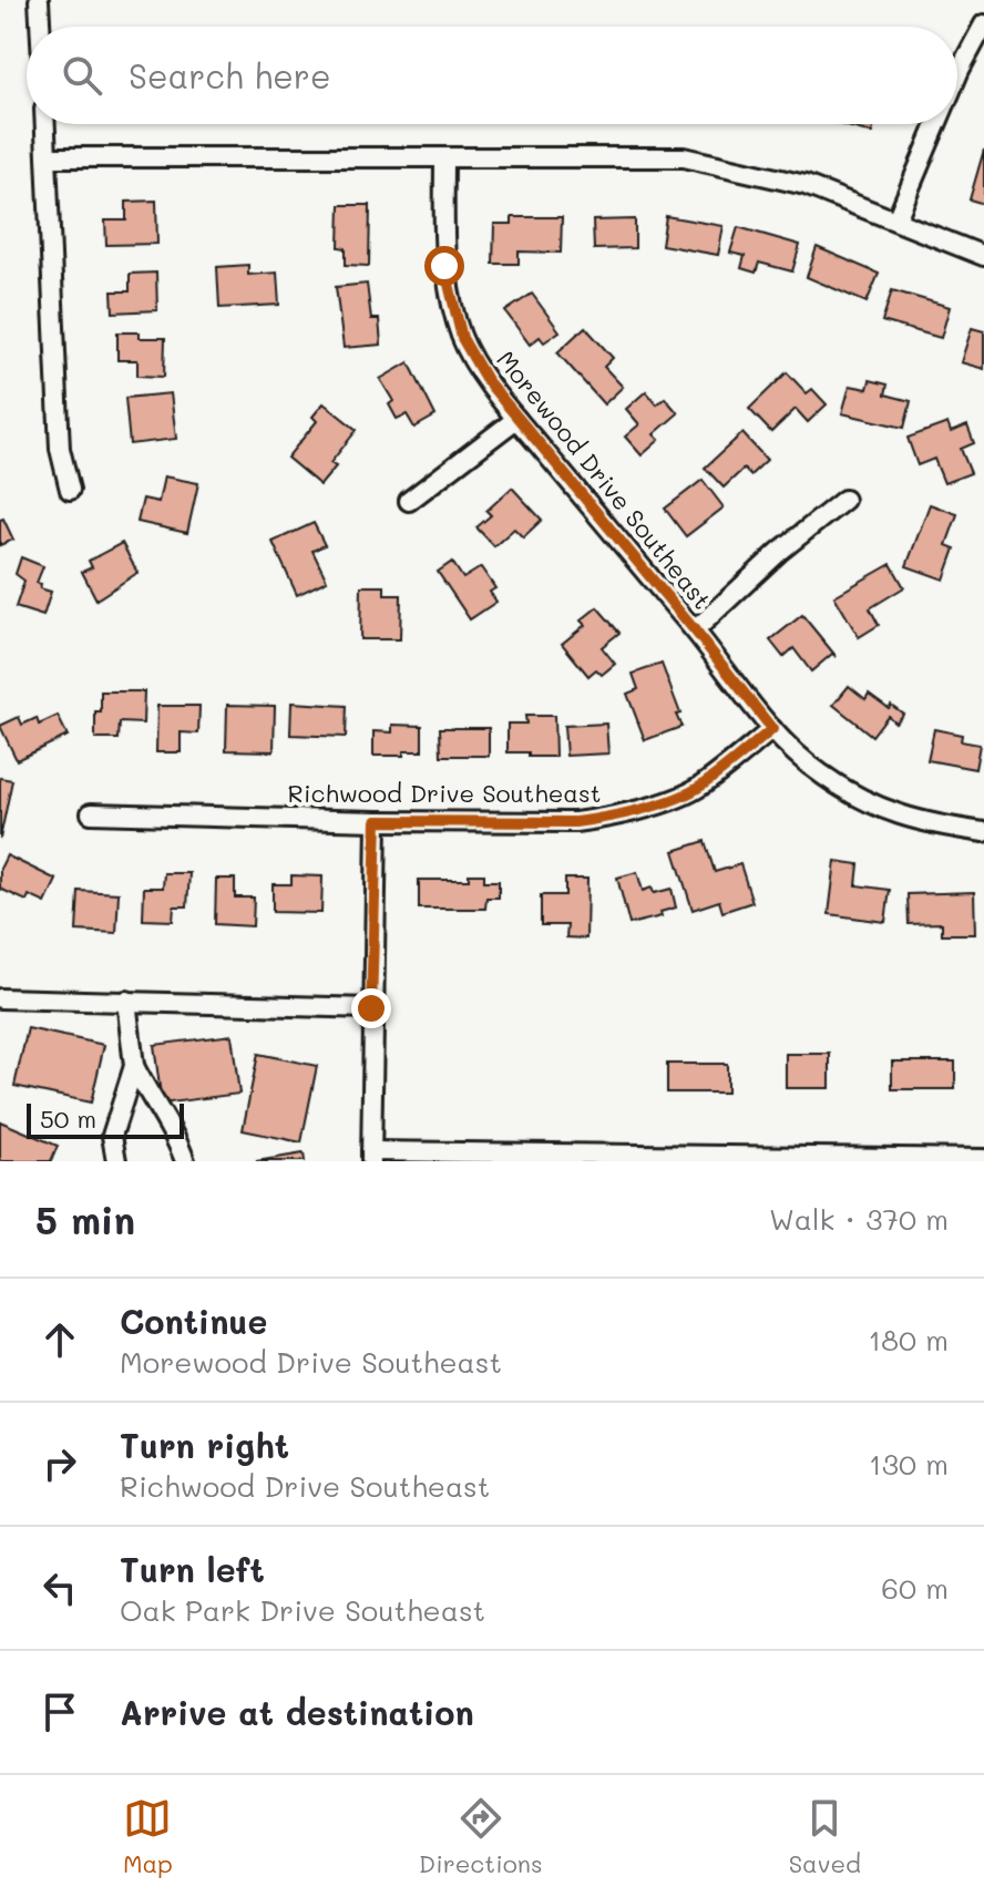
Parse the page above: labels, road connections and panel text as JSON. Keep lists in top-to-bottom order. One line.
{"streets":{"street":["Morewood Drive Southeast","Richwood Drive Southeast"]},"crossings":[["Morewood Drive Southeast","Richwood Drive Southeast"]],"scale_bar":"50 m","page":{"search":"Search here","scale":"50 m","heading":["5 min","Walk · 370 m"],"list":[["Continue","Morewood Drive Southeast","180 m"],["Turn right","Richwood Drive Southeast","130 m"],["Turn left","Oak Park Drive Southeast","60 m"],"Arrive at destination"],"nav":["Map","Directions","Saved"]}}
